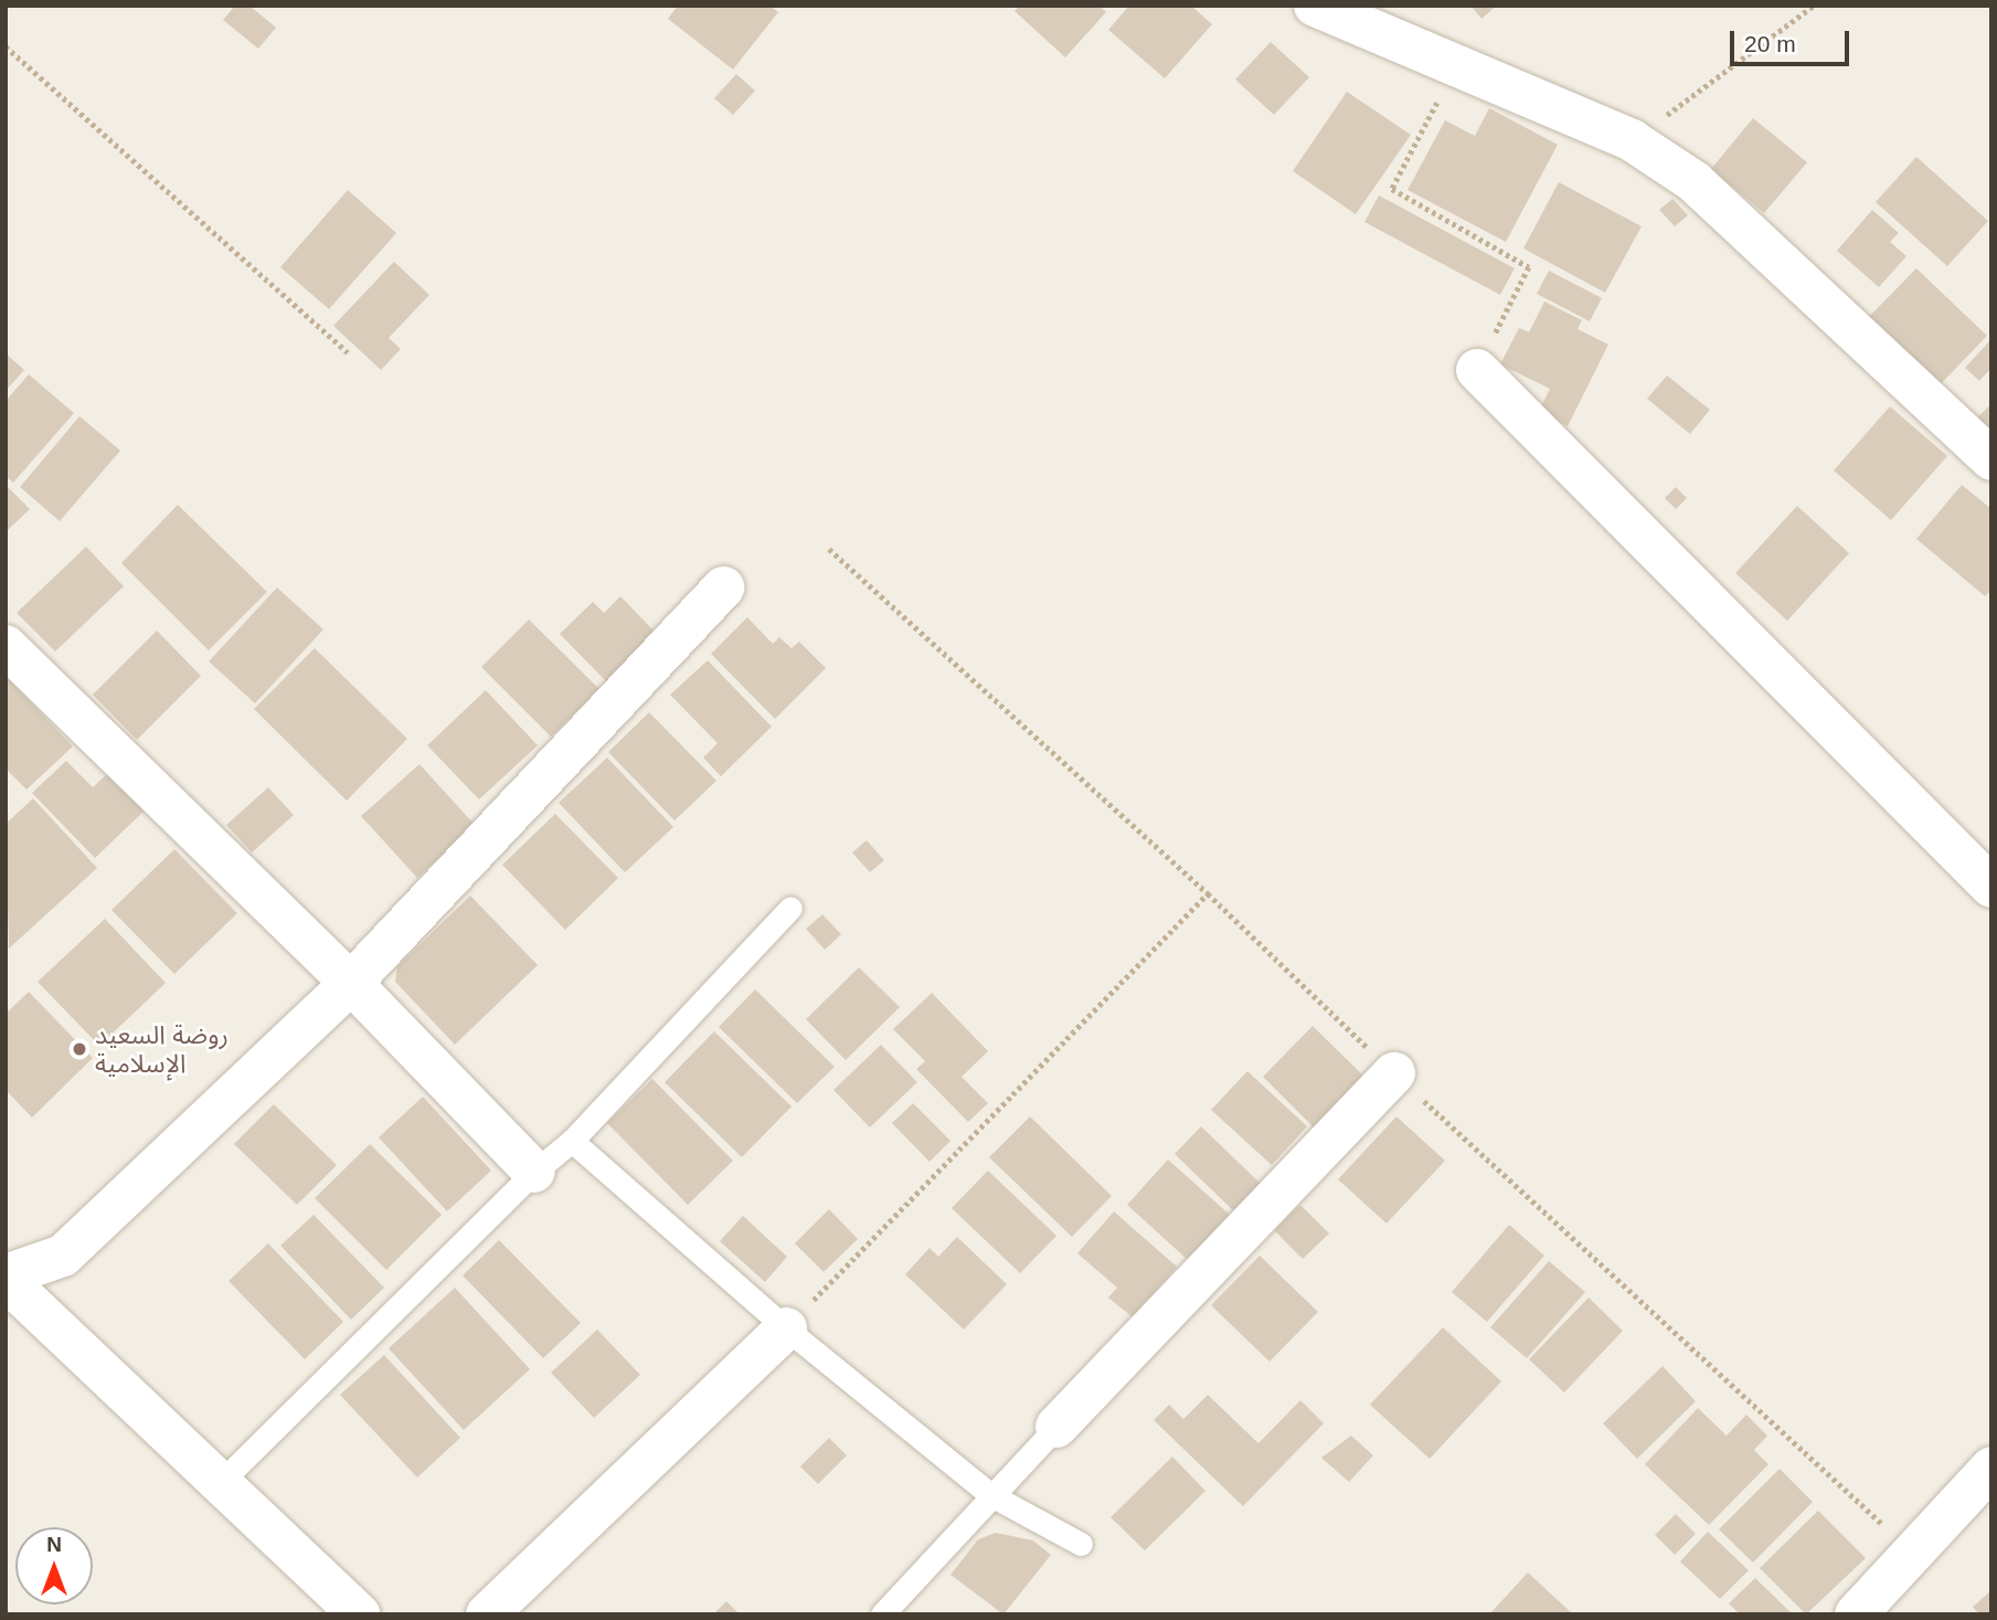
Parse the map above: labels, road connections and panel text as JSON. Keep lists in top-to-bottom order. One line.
{"places":["روضة السعيد الإسلامية"],"scale_bar":"20 m","north":"top"}
